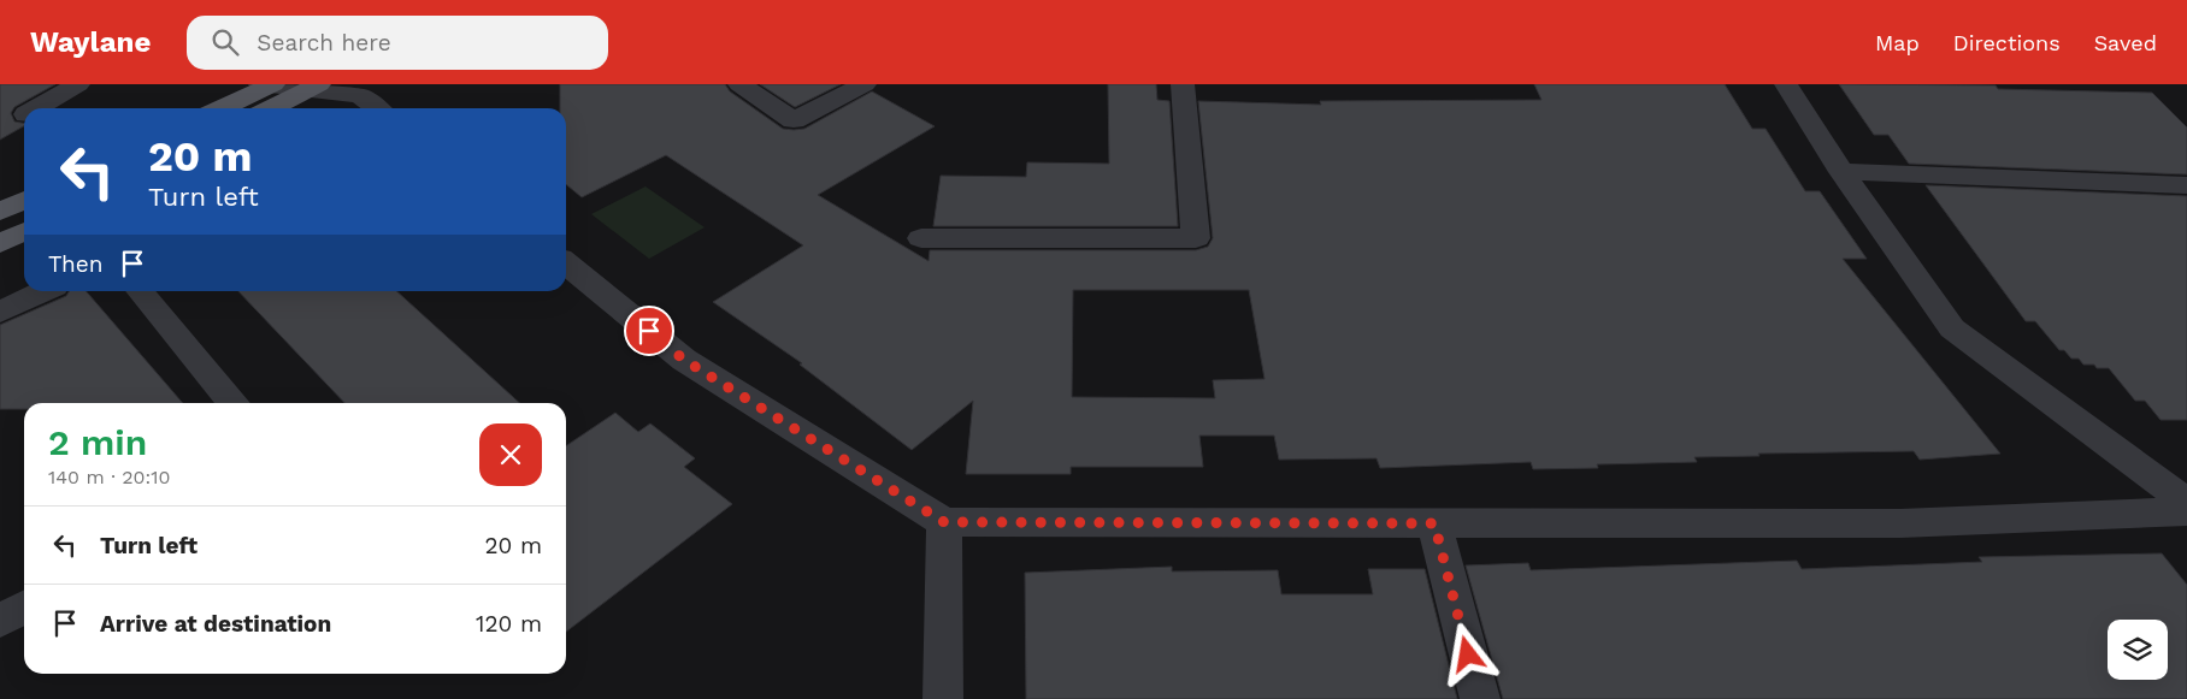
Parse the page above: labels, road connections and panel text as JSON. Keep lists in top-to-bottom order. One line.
{"page":{"header":"Waylane","search":"Search here","nav":["Map","Directions","Saved"],"turn":["20 m","Turn left"],"then":"Then","heading":["2 min","140 m · 20:10"],"list":[{"name":"Turn left","value":"20 m"},{"name":"Arrive at destination","value":"120 m"}]}}
